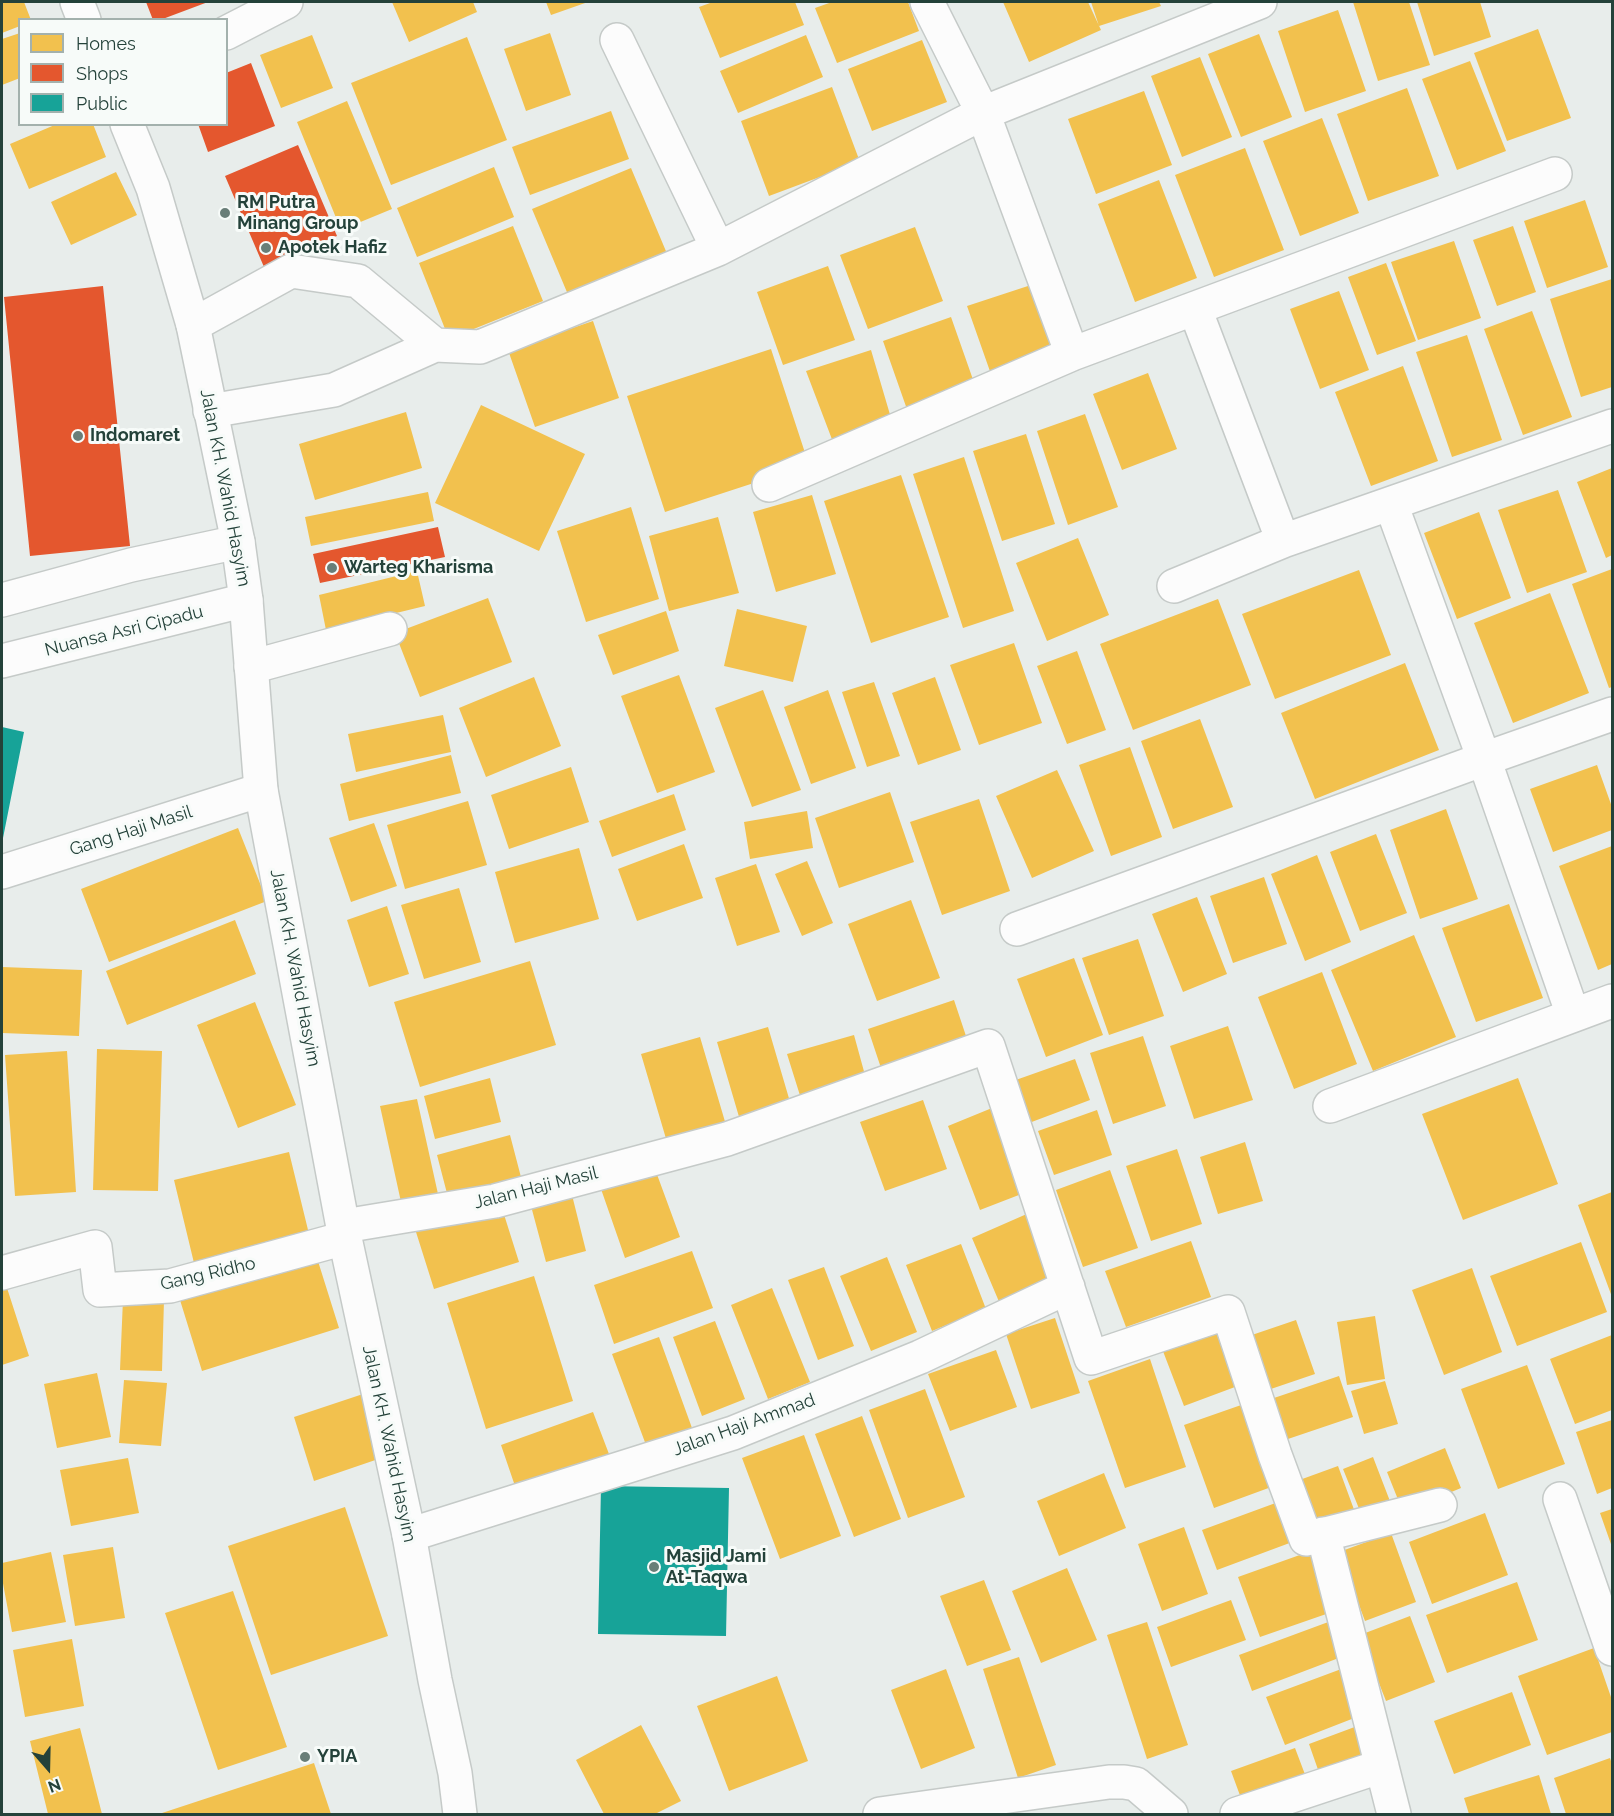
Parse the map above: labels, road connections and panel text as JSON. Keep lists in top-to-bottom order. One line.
{"streets":{"street":["Jalan KH. Wahid Hasyim","Nuansa Asri Cipadu","Gang Haji Masil","Jalan Haji Masil","Gang Ridho","Jalan Haji Ammad"]},"crossings":[["Jalan KH. Wahid Hasyim","Nuansa Asri Cipadu"],["Jalan KH. Wahid Hasyim","Gang Haji Masil"],["Jalan KH. Wahid Hasyim","Jalan Haji Masil"],["Jalan KH. Wahid Hasyim","Gang Ridho"],["Jalan KH. Wahid Hasyim","Jalan Haji Ammad"],["Jalan Haji Masil","Gang Ridho"],["Jalan Haji Masil","Jalan Haji Ammad"]],"places":["RM Putra Minang Group","Apotek Hafiz","Indomaret","Warteg Kharisma","Masjid Jami At-Taqwa","YPIA"],"legend":["Homes","Shops","Public"],"north":"bottom"}
